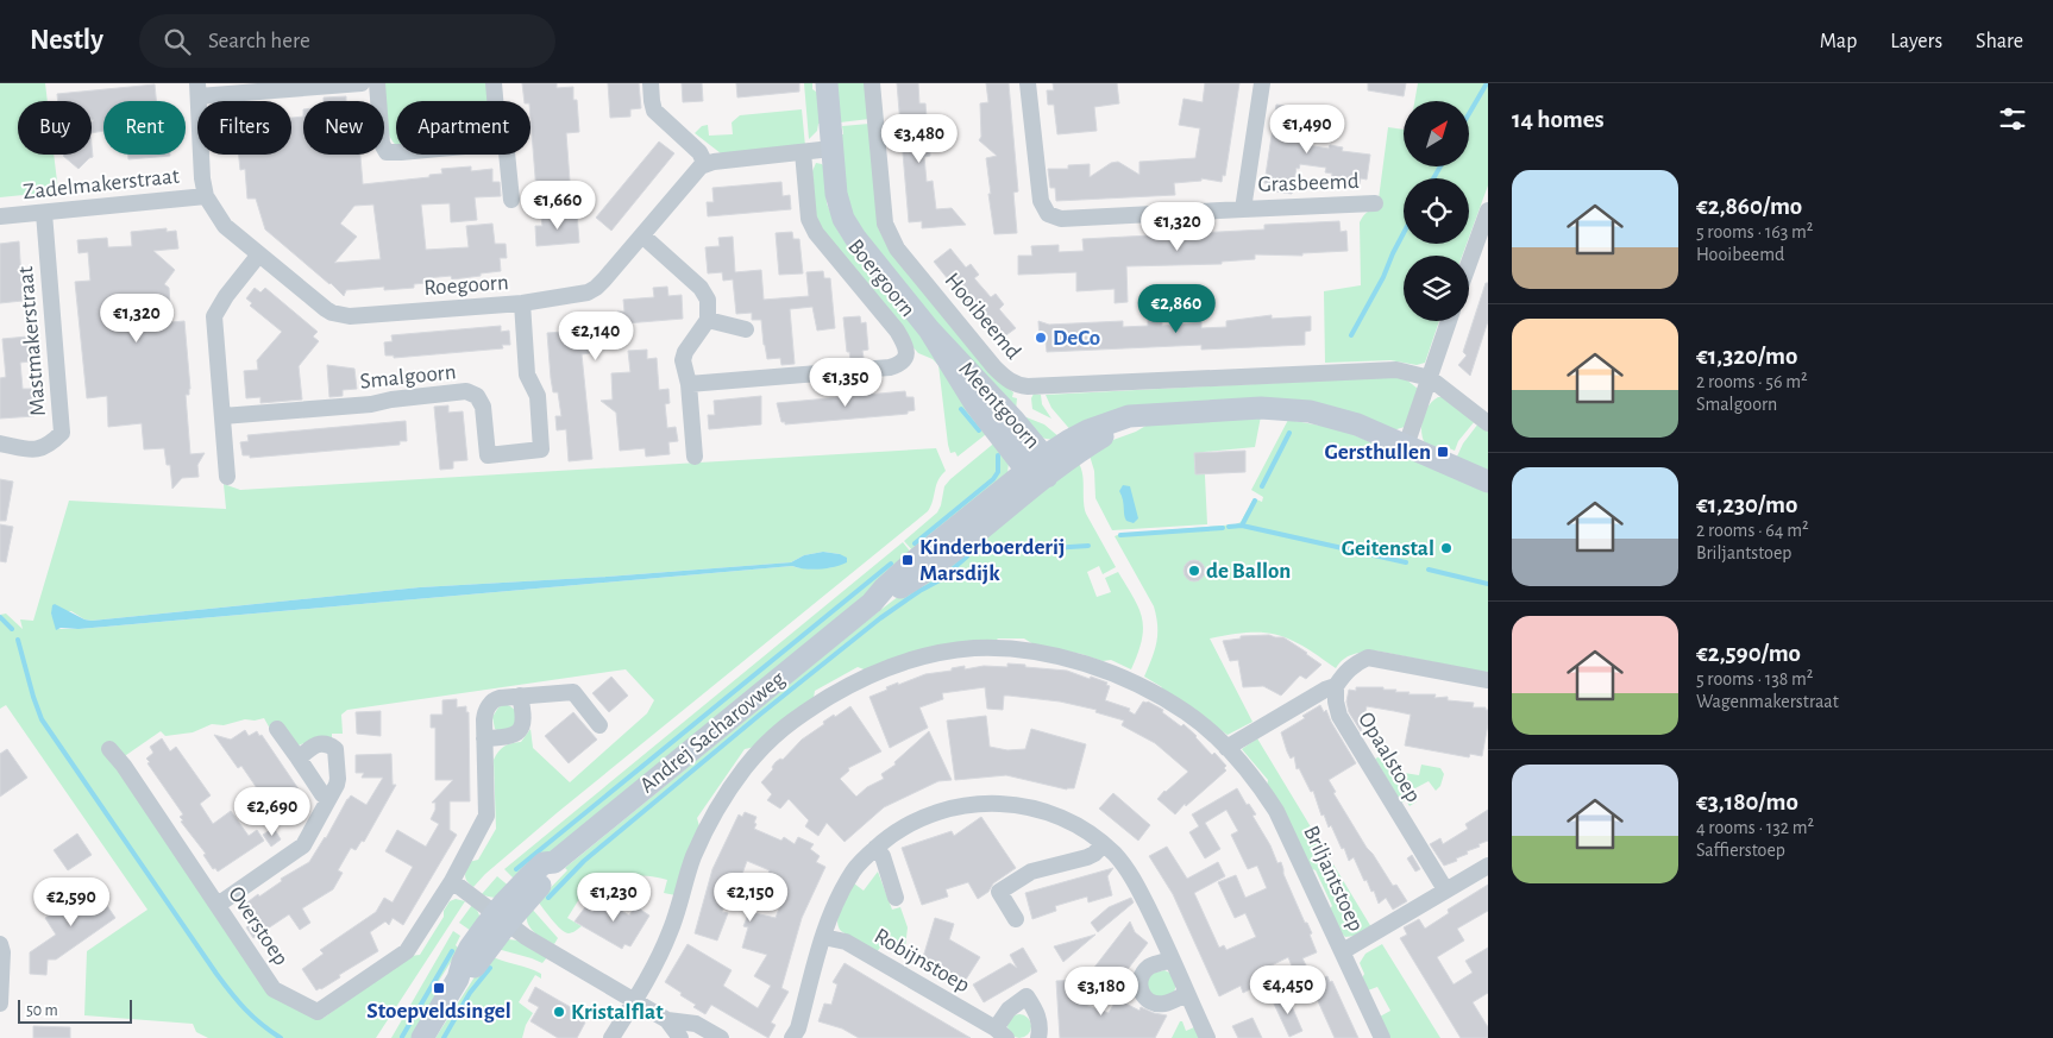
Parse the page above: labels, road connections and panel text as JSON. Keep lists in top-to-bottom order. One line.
{"streets":{"street":["Grasbeemd","Zadelmakerstraat","Boergoorn","Roegoorn","Hooibeemd","Mastmakerstraat","Smalgoorn","Meentgoorn","Andrej Sacharovweg","Opaalstoep","Briljantstoep","Overstoep","Robijnstoep"]},"crossings":[["Zadelmakerstraat","Roegoorn"],["Zadelmakerstraat","Mastmakerstraat"],["Roegoorn","Smalgoorn"],["Meentgoorn","Andrej Sacharovweg"]],"places":{"other":["DeCo","Geitenstal","de Ballon","Kristalflat"],"transit":["Gersthullen","Kinderboerderij Marsdijk","Stoepveldsingel"]},"scale_bar":"50 m","north":"top right","page":{"header":"Nestly","search":"Search here","nav":["Map","Layers","Share"],"heading":"14 homes","chip":["Buy","Rent","Filters","New","Apartment"],"price":["€1,490","€3,480","€1,660","€1,320","€2,860","€1,320","€2,140","€1,350","€2,690","€1,230","€2,150","€2,590","€4,450","€3,180"],"list":[{"name":"€2,860/mo","note":"5 rooms · 163 m² · Hooibeemd"},{"name":"€1,320/mo","note":"2 rooms · 56 m² · Smalgoorn"},{"name":"€1,230/mo","note":"2 rooms · 64 m² · Briljantstoep"},{"name":"€2,590/mo","note":"5 rooms · 138 m² · Wagenmakerstraat"},{"name":"€3,180/mo","note":"4 rooms · 132 m² · Saffierstoep"}],"scale":"50 m"}}
